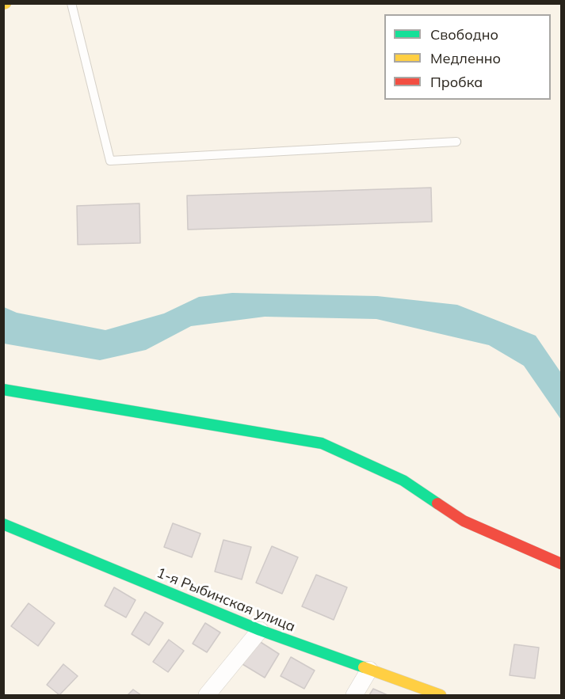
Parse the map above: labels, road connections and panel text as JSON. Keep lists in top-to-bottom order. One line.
{"streets":{"street":["1-я Рыбинская улица"]},"legend":["Свободно","Медленно","Пробка"]}
